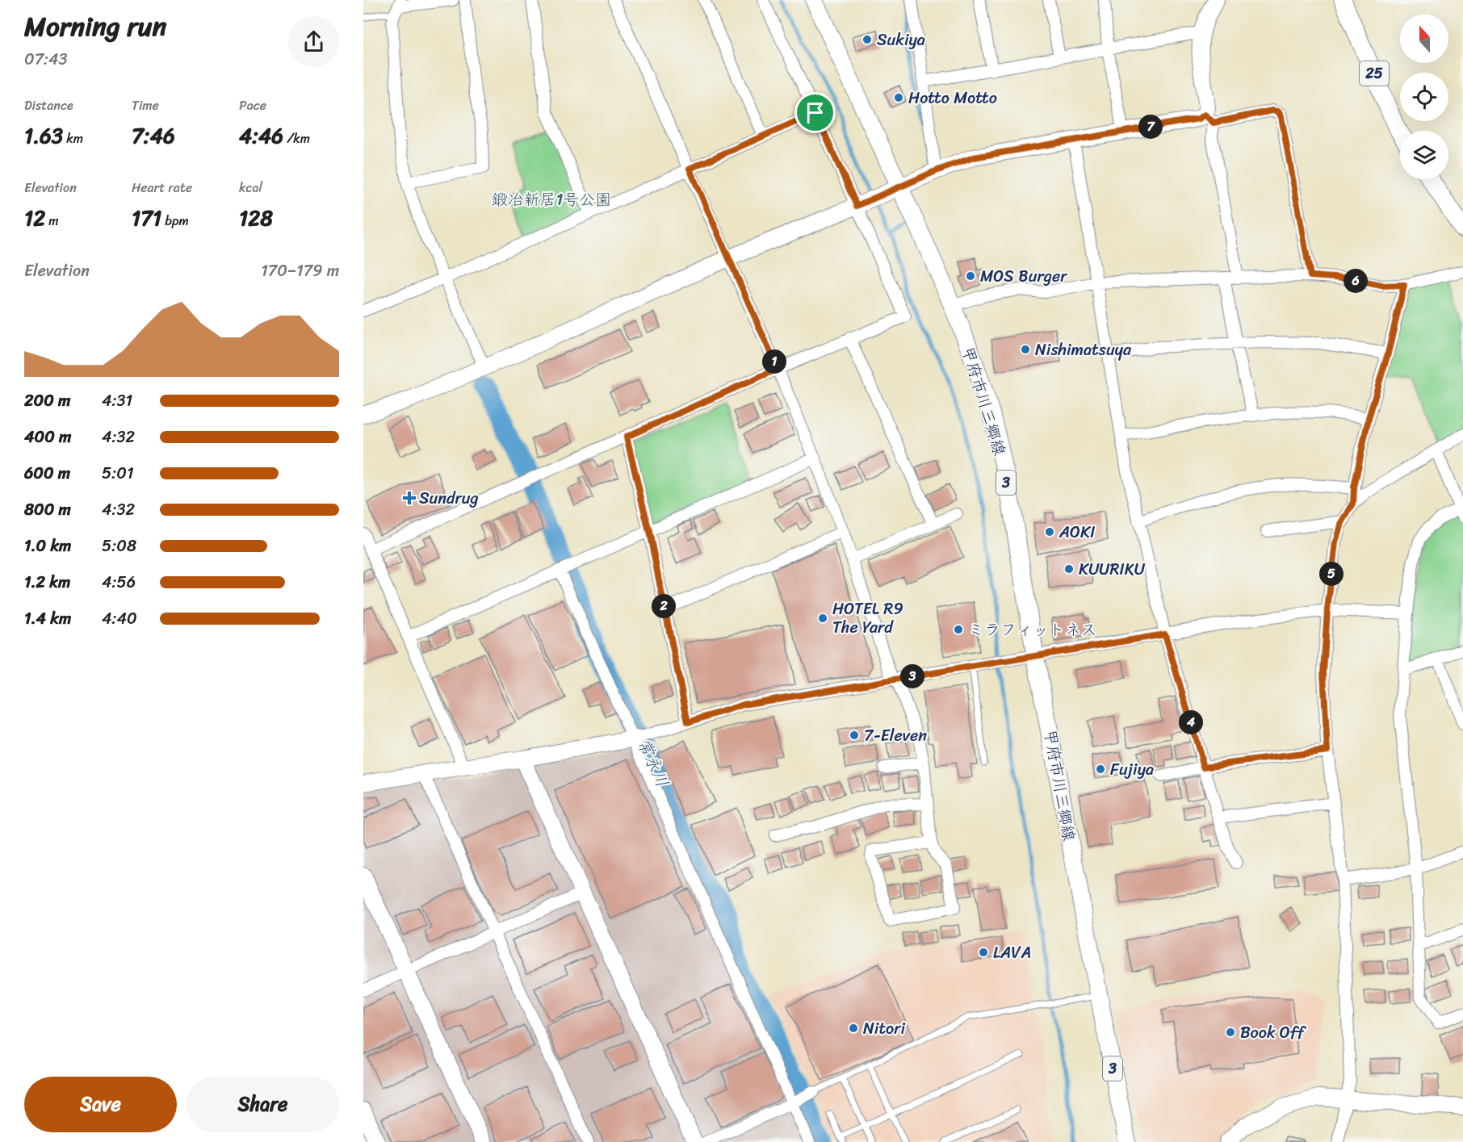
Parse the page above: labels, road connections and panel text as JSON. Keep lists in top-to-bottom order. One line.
{"streets":{"main road":["25","甲府市川三郷線","3"]},"water":["常永川"],"parks":["鍛冶新居1号公園"],"places":{"other":["Sukiya","Hotto Motto","MOS Burger","Nishimatsuya","AOKI","KUURIKU","HOTEL R9 The Yard","ミラフィットネス","7-Eleven","Fujiya","LAVA","Nitori","Book Off"],"health":["Sundrug"]},"north":"top","page":{"heading":["Morning run","07:43"],"stats":[["Distance","1.63 km"],["Time","7:46"],["Pace","4:46 /km"],["Elevation","12 m"],["Heart rate","171 bpm"],["kcal","128"]],"pins":["7","6","1","5","2","3","4"],"chart":["Elevation","170–179 m"],"list":[{"name":"200 m","note":"4:31"},{"name":"400 m","note":"4:32"},{"name":"600 m","note":"5:01"},{"name":"800 m","note":"4:32"},{"name":"1.0 km","note":"5:08"},{"name":"1.2 km","note":"4:56"},{"name":"1.4 km","note":"4:40"}],"buttons":["Save","Share"]}}
